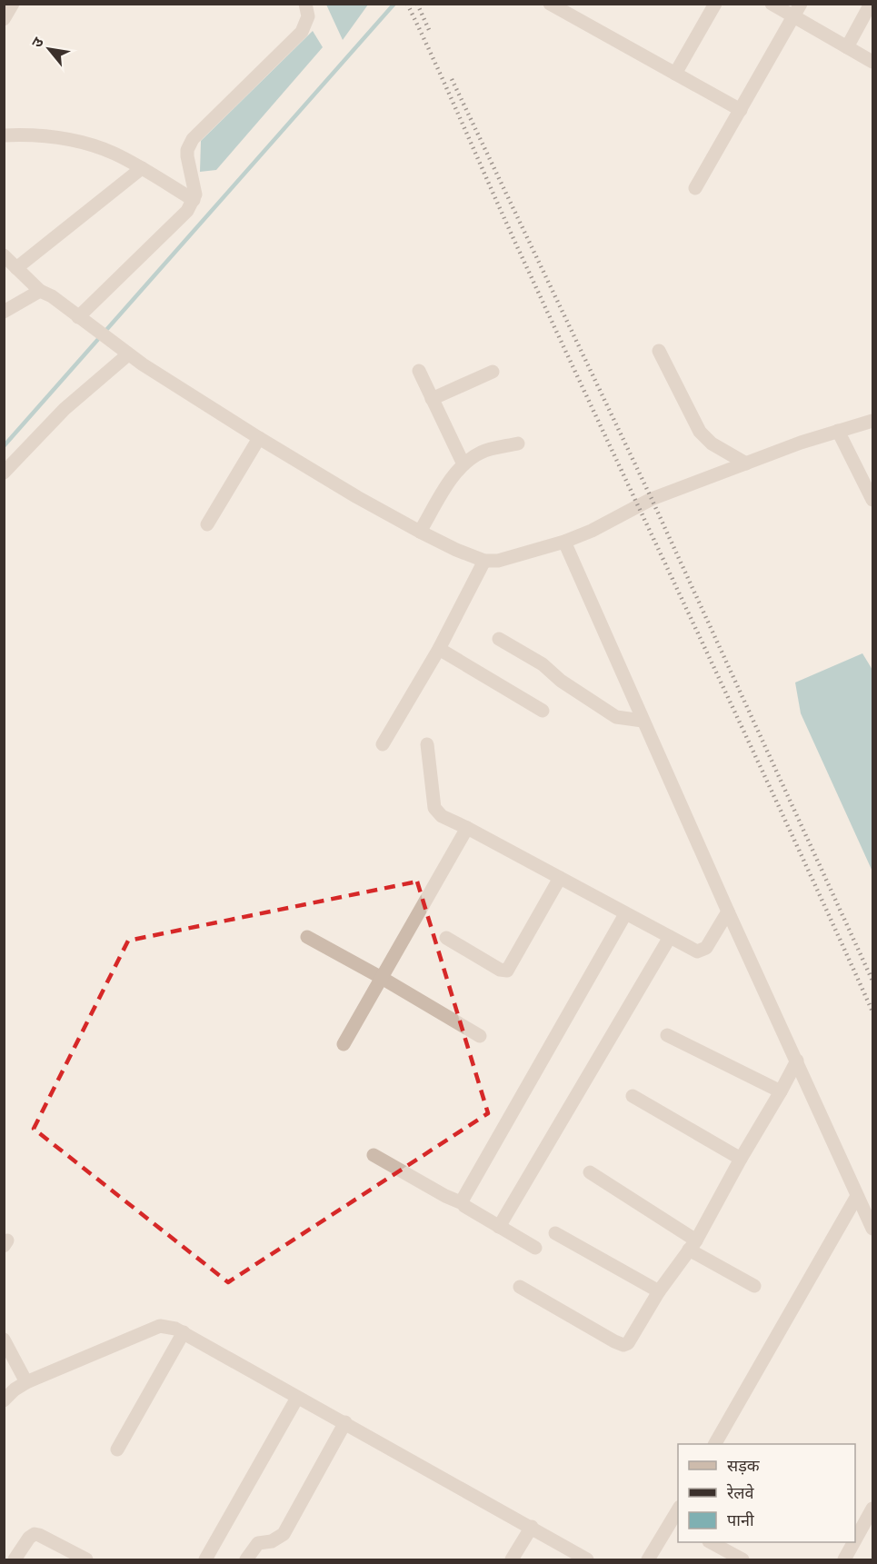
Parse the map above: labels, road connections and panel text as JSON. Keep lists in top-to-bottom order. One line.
{"legend":["सड़क","रेलवे","पानी"],"north":"top left"}
